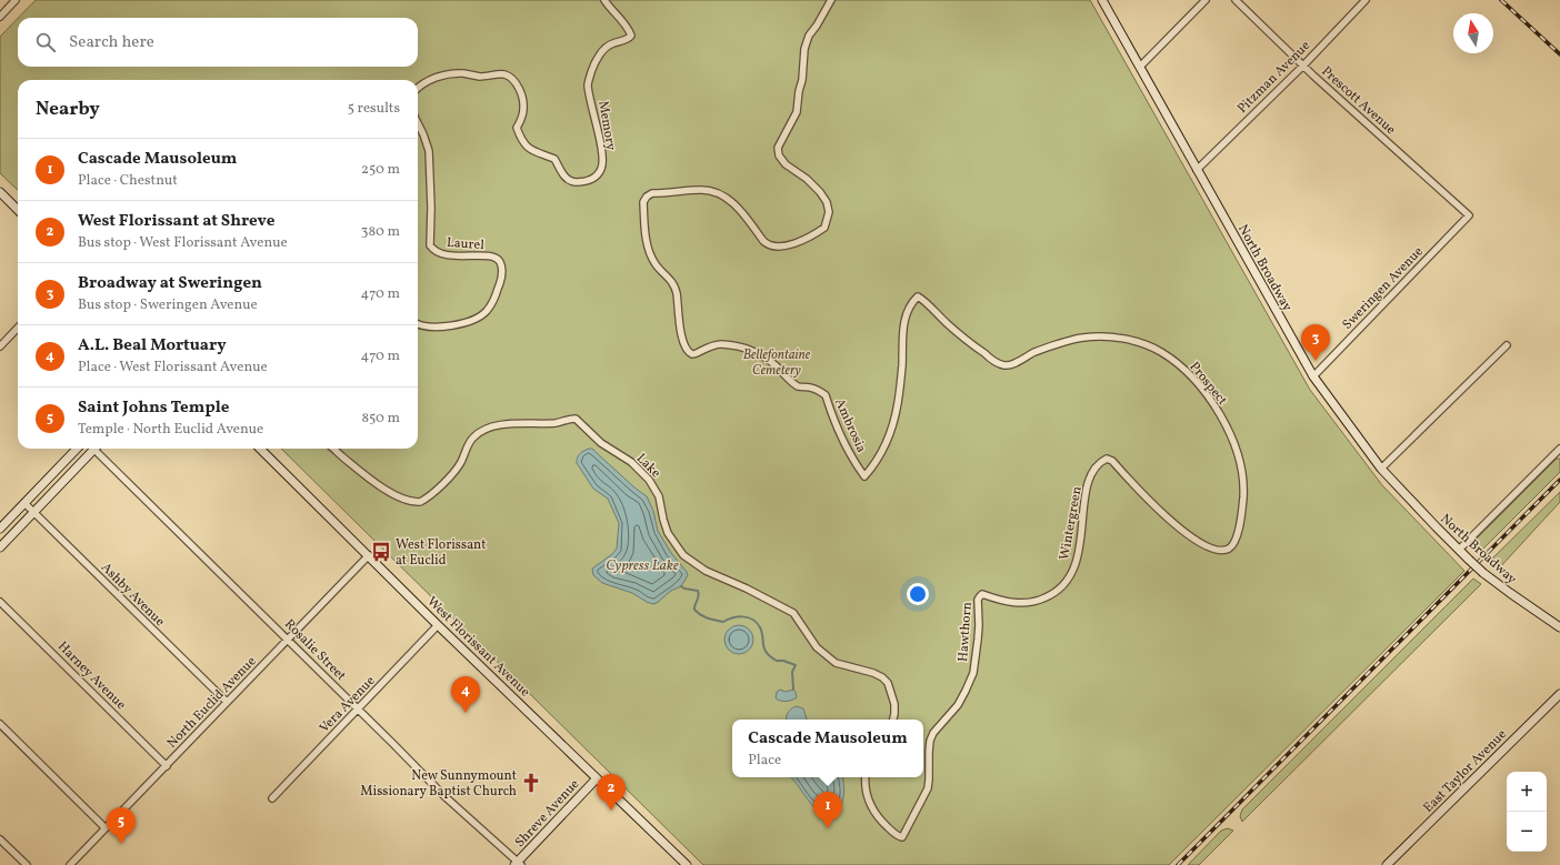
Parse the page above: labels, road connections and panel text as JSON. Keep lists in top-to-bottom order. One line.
{"streets":{"main road":["North Broadway","West Florissant Avenue","East Taylor Avenue","Shreve Avenue"],"street":["Pitzman Avenue","Prescott Avenue","Memory","Laurel","Sweringen Avenue","Prospect","Ambrosia","Lake","Wintergreen","Ashby Avenue","Hawthorn","Rosalie Street","Harney Avenue","North Euclid Avenue","Vera Avenue"]},"crossings":[["Pitzman Avenue","Prescott Avenue"],["Pitzman Avenue","North Broadway"],["Prescott Avenue","Sweringen Avenue"],["North Broadway","Sweringen Avenue"],["Prospect","Ambrosia"],["Prospect","Wintergreen"],["Wintergreen","Hawthorn"],["Ashby Avenue","North Euclid Avenue"],["West Florissant Avenue","North Euclid Avenue"],["West Florissant Avenue","Vera Avenue"],["West Florissant Avenue","Shreve Avenue"],["Rosalie Street","North Euclid Avenue"],["Rosalie Street","Vera Avenue"],["Rosalie Street","Shreve Avenue"],["Harney Avenue","North Euclid Avenue"]],"water":["Cypress Lake"],"parks":["Bellefontaine Cemetery"],"places":{"bus stop":["West Florissant at Euclid"],"church":["New Sunnymount Missionary Baptist Church"]},"north":"top","page":{"search":"Search here","heading":["Nearby","5 results"],"list":[{"mark":"1","name":"Cascade Mausoleum","note":"Place · Chestnut","value":"250 m"},{"mark":"2","name":"West Florissant at Shreve","note":"Bus stop · West Florissant Avenue","value":"380 m"},{"mark":"3","name":"Broadway at Sweringen","note":"Bus stop · Sweringen Avenue","value":"470 m"},{"mark":"4","name":"A.L. Beal Mortuary","note":"Place · West Florissant Avenue","value":"470 m"},{"mark":"5","name":"Saint Johns Temple","note":"Temple · North Euclid Avenue","value":"850 m"}],"pins":["3","4","2","1","5"],"popup":["Cascade Mausoleum","Place"],"map_buttons":["+","−"]}}
